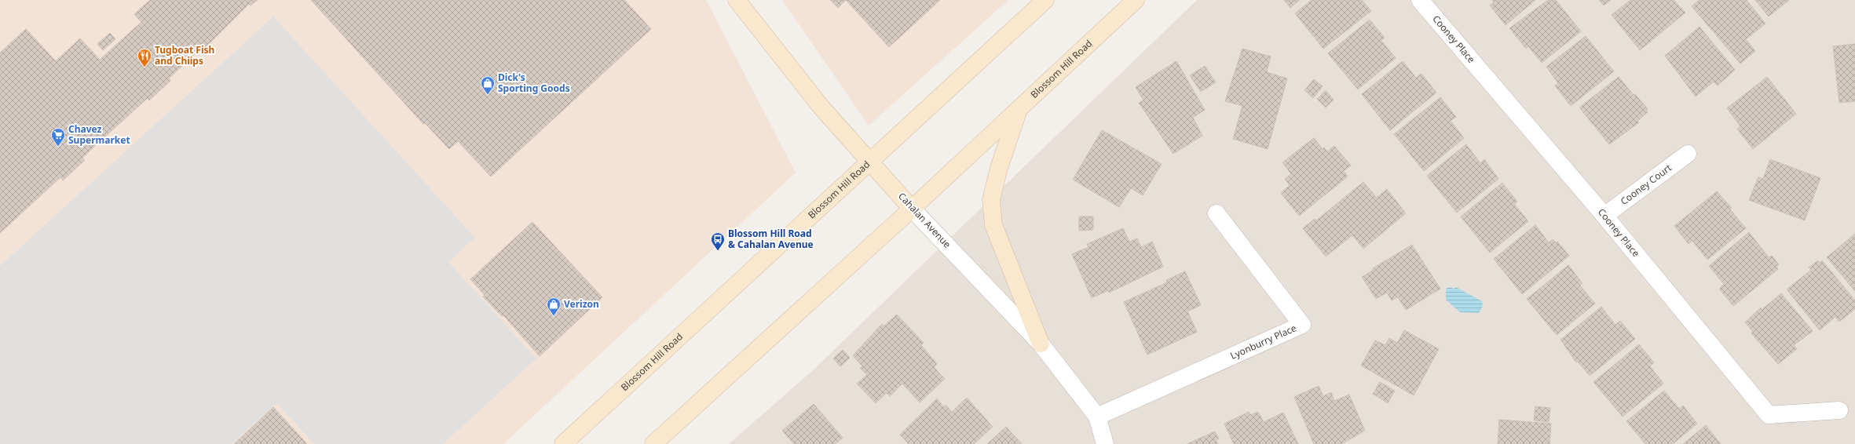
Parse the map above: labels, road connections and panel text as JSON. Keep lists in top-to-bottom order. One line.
{"streets":{"main road":["Blossom Hill Road","Cahalan Avenue"],"street":["Cooney Place","Cooney Court","Lyonburry Place"]},"crossings":[["Cooney Place","Cooney Court"],["Blossom Hill Road","Cahalan Avenue"],["Cahalan Avenue","Lyonburry Place"]],"places":{"restaurant":["Tugboat Fish and Chiips"],"shop":["Dick's Sporting Goods","Verizon"],"supermarket":["Chavez Supermarket"],"bus stop":["Blossom Hill Road & Cahalan Avenue"]}}
